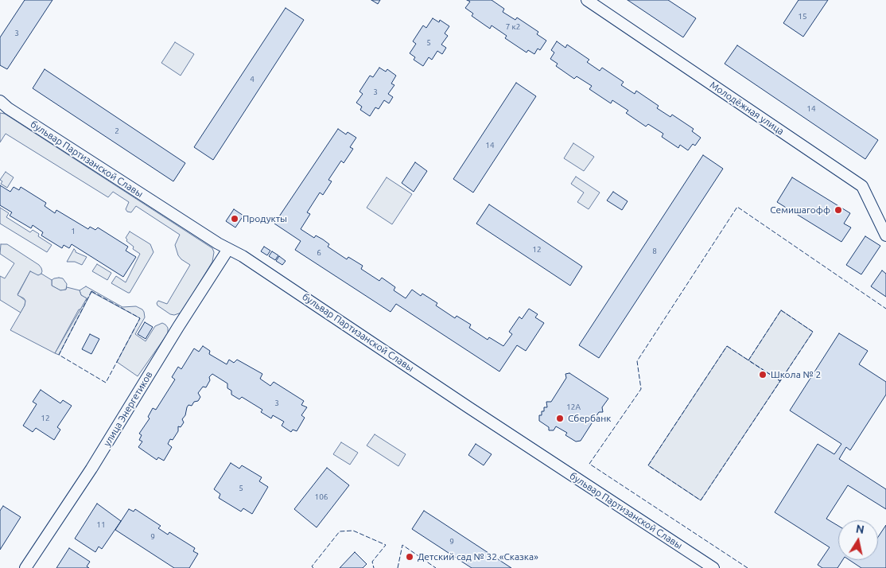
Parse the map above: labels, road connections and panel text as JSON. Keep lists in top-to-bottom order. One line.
{"streets":{"street":["Молодёжная улица","бульвар Партизанской Славы","улица Энергетиков"]},"crossings":[["бульвар Партизанской Славы","улица Энергетиков"]],"places":["Семишагофф","Продукты","Школа № 2","Сбербанк","Детский сад № 32 «Сказка»"],"house_numbers":["15","7 к2","3","5","4","3","14","2","14","1","12","8","6","3","12А","12","5","106","11","9","9"],"north":"top"}
